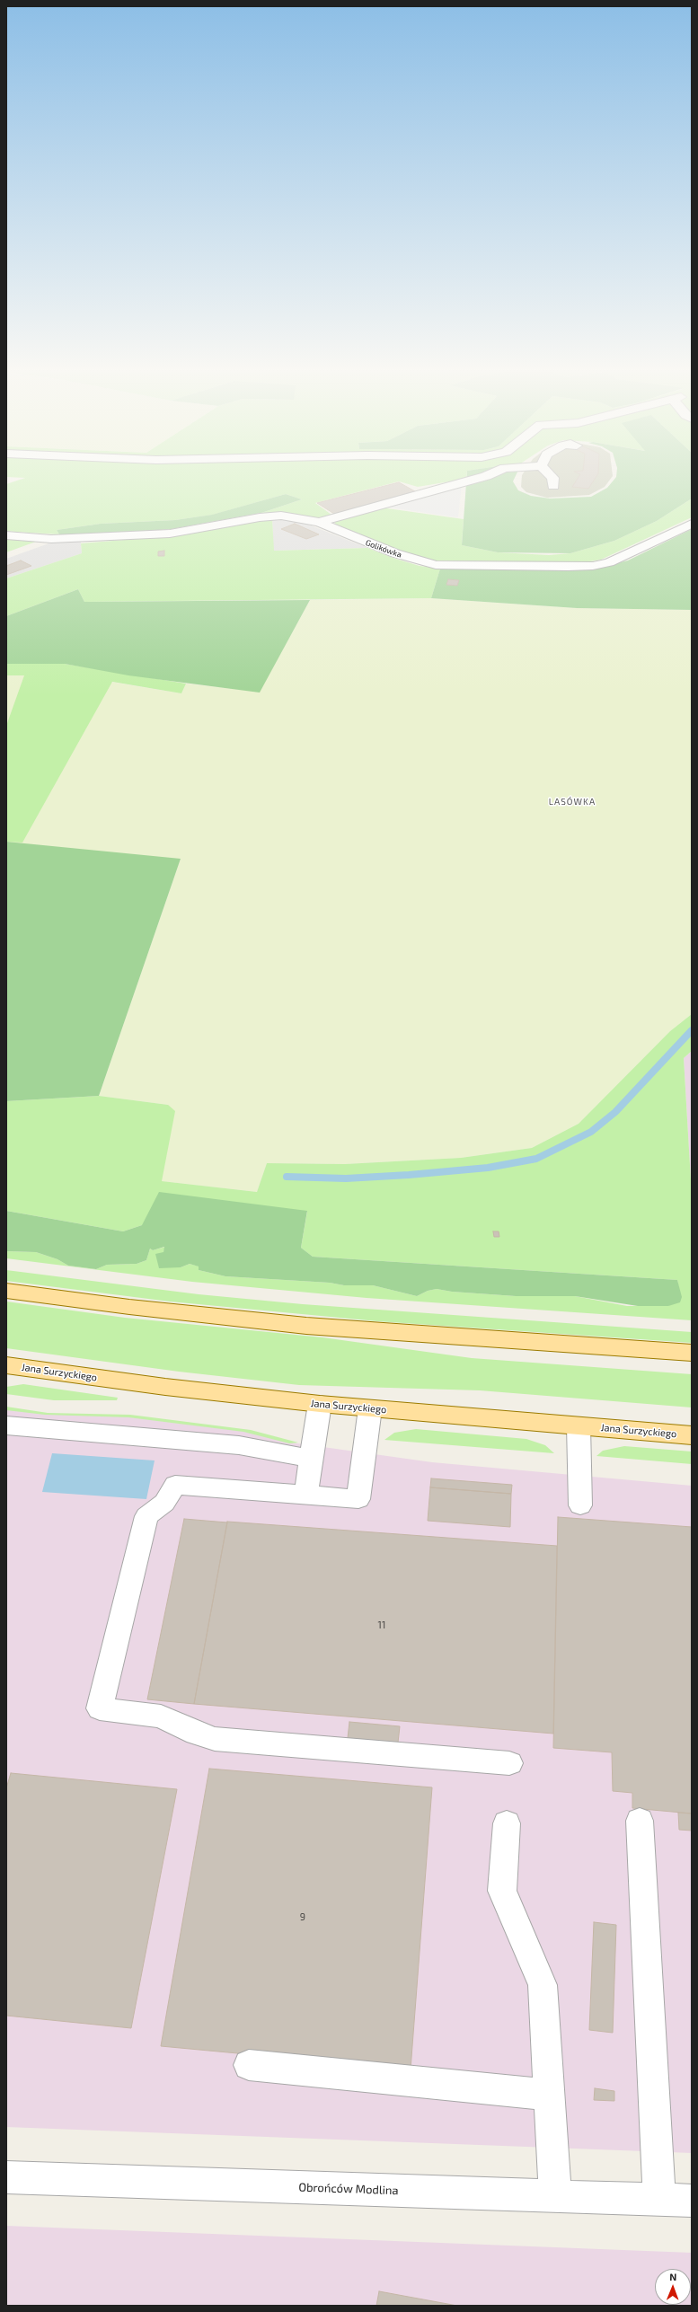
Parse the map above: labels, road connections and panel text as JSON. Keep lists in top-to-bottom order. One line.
{"streets":{"main road":["Jana Surzyckiego"],"street":["Golikówka","Obrońców Modlina"]},"districts":["LASÓWKA"],"house_numbers":["11","9"],"north":"top"}
